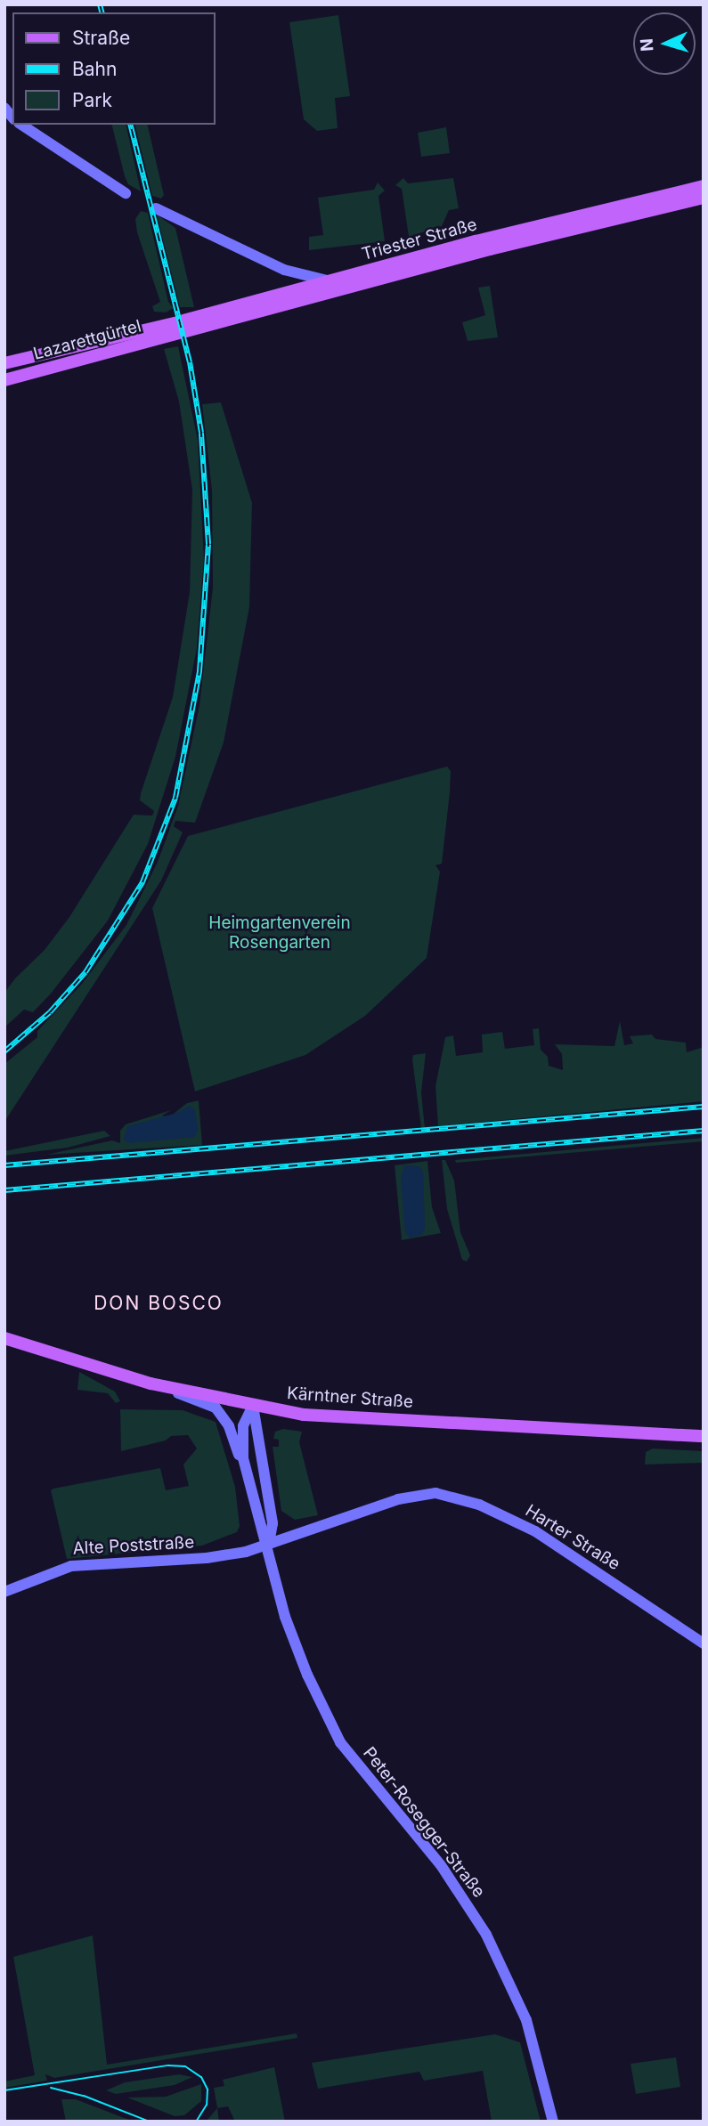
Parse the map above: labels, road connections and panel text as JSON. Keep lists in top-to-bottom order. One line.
{"streets":{"main road":["Triester Straße","Lazarettgürtel","Kärntner Straße","Harter Straße","Alte Poststraße","Peter-Rosegger-Straße"]},"crossings":[["Triester Straße","Lazarettgürtel"],["Kärntner Straße","Peter-Rosegger-Straße"],["Harter Straße","Alte Poststraße"],["Harter Straße","Peter-Rosegger-Straße"],["Alte Poststraße","Peter-Rosegger-Straße"]],"districts":["DON BOSCO"],"parks":["Heimgartenverein Rosengarten"],"legend":["Straße","Bahn","Park"],"north":"left"}
